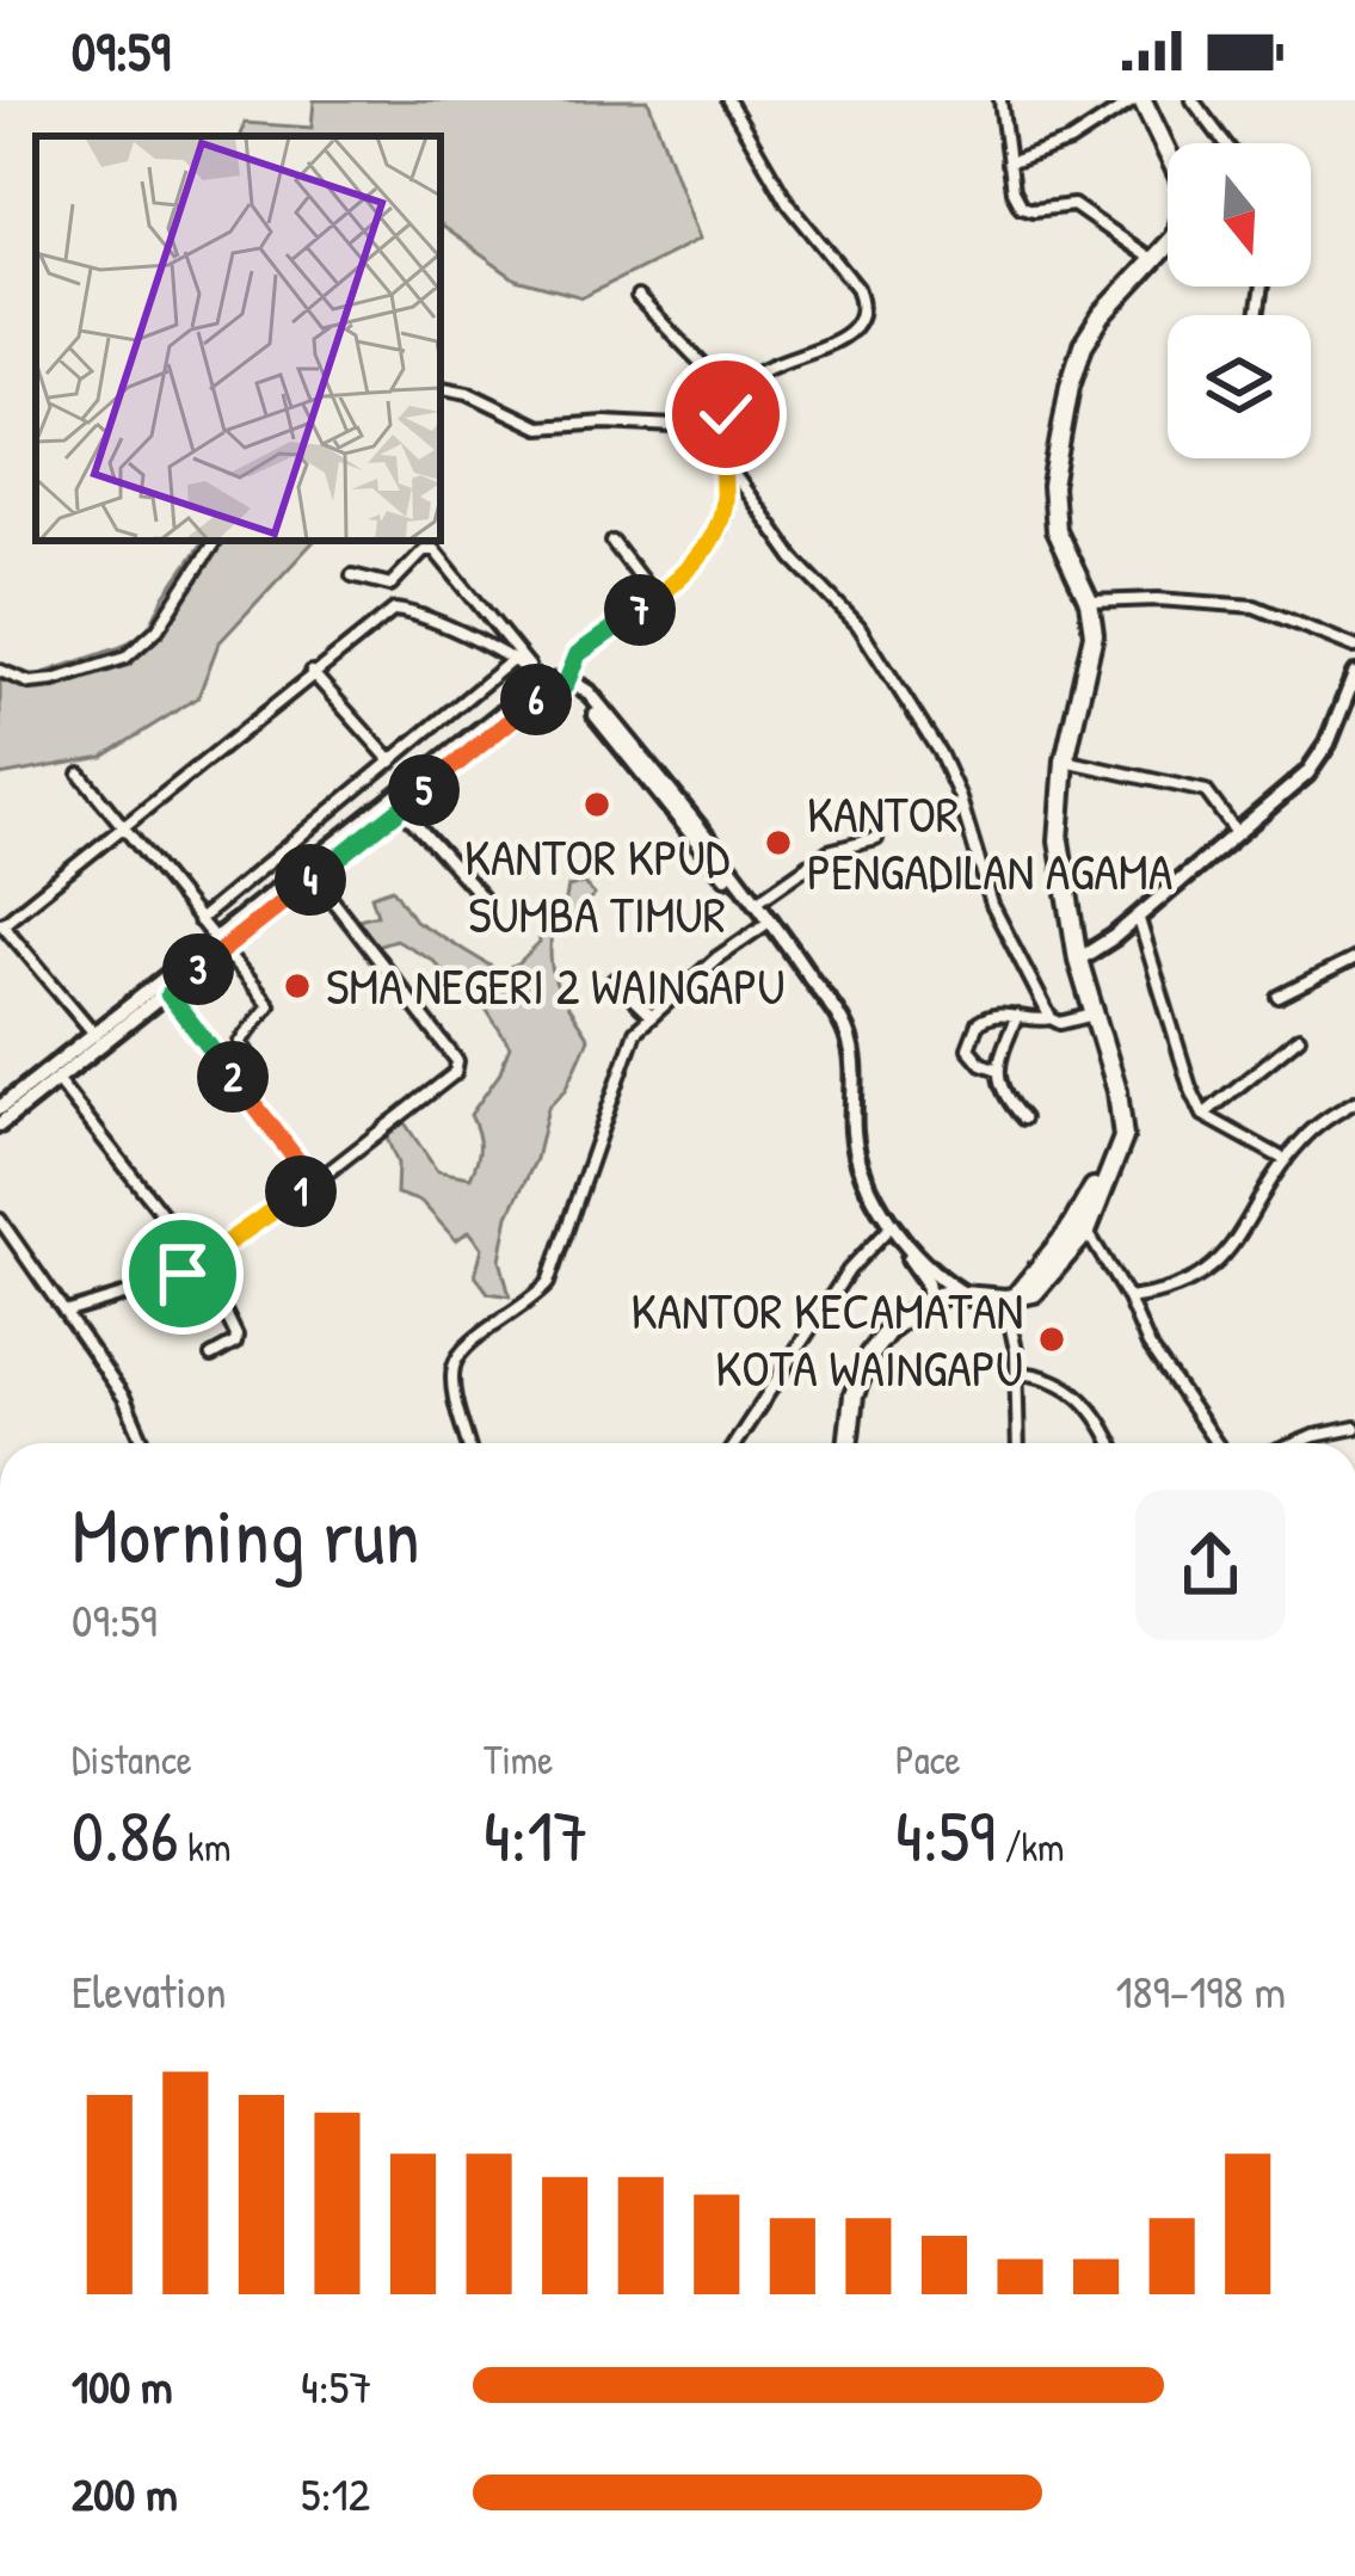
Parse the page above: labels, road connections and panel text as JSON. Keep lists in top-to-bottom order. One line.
{"places":["KANTOR KPUD SUMBA TIMUR","KANTOR PENGADILAN AGAMA","SMA NEGERI 2 WAINGAPU","KANTOR KECAMATAN KOTA WAINGAPU"],"north":"bottom","page":{"status":"09:59","pins":["7","6","5","4","3","2","1"],"heading":["Morning run","09:59"],"stats":[["Distance","0.86 km"],["Time","4:17"],["Pace","4:59 /km"]],"chart":["Elevation","189–198 m"],"list":[{"name":"100 m","note":"4:57"},{"name":"200 m","note":"5:12"}]}}
